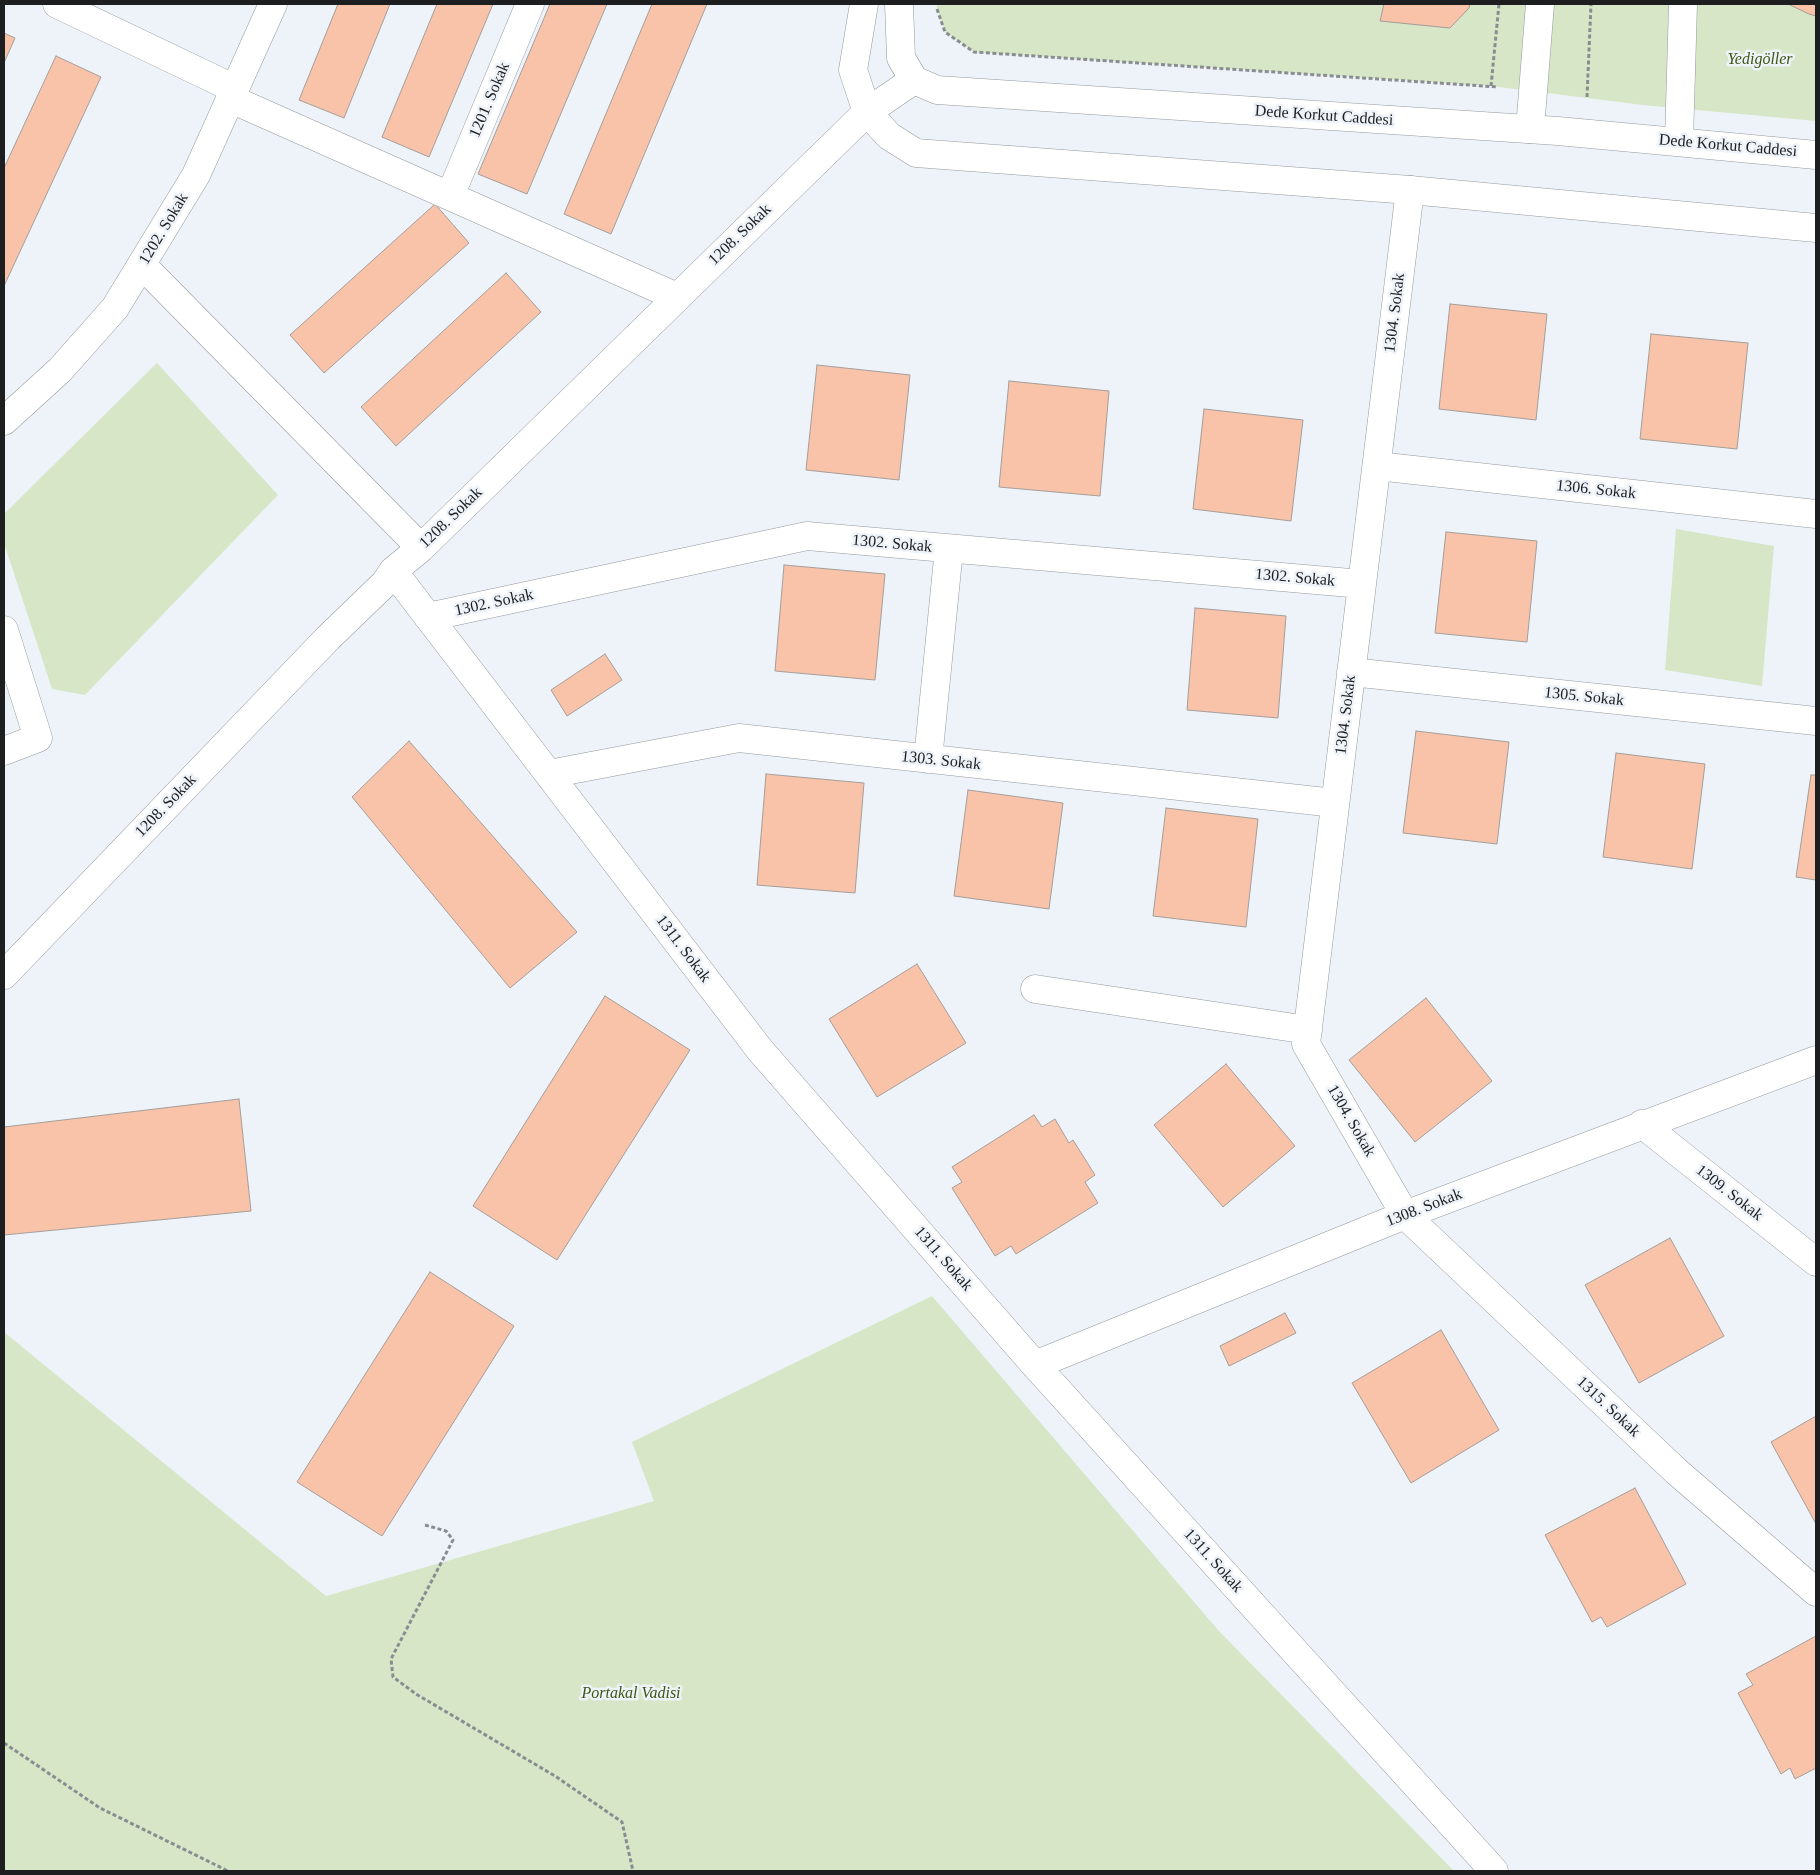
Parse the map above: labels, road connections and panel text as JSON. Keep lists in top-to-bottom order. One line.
{"streets":{"street":["1201. Sokak","Dede Korkut Caddesi","1202. Sokak","1208. Sokak","1304. Sokak","1306. Sokak","1302. Sokak","1305. Sokak","1303. Sokak","1311. Sokak","1309. Sokak","1308. Sokak","1315. Sokak"]},"crossings":[["Dede Korkut Caddesi","1208. Sokak"],["1208. Sokak","1311. Sokak"],["1304. Sokak","1306. Sokak"],["1304. Sokak","1302. Sokak"],["1304. Sokak","1305. Sokak"],["1304. Sokak","1303. Sokak"],["1304. Sokak","1308. Sokak"],["1304. Sokak","1315. Sokak"],["1302. Sokak","1311. Sokak"],["1303. Sokak","1311. Sokak"],["1311. Sokak","1308. Sokak"],["1309. Sokak","1308. Sokak"],["1308. Sokak","1315. Sokak"]],"parks":["Yedigöller","Portakal Vadisi"]}
